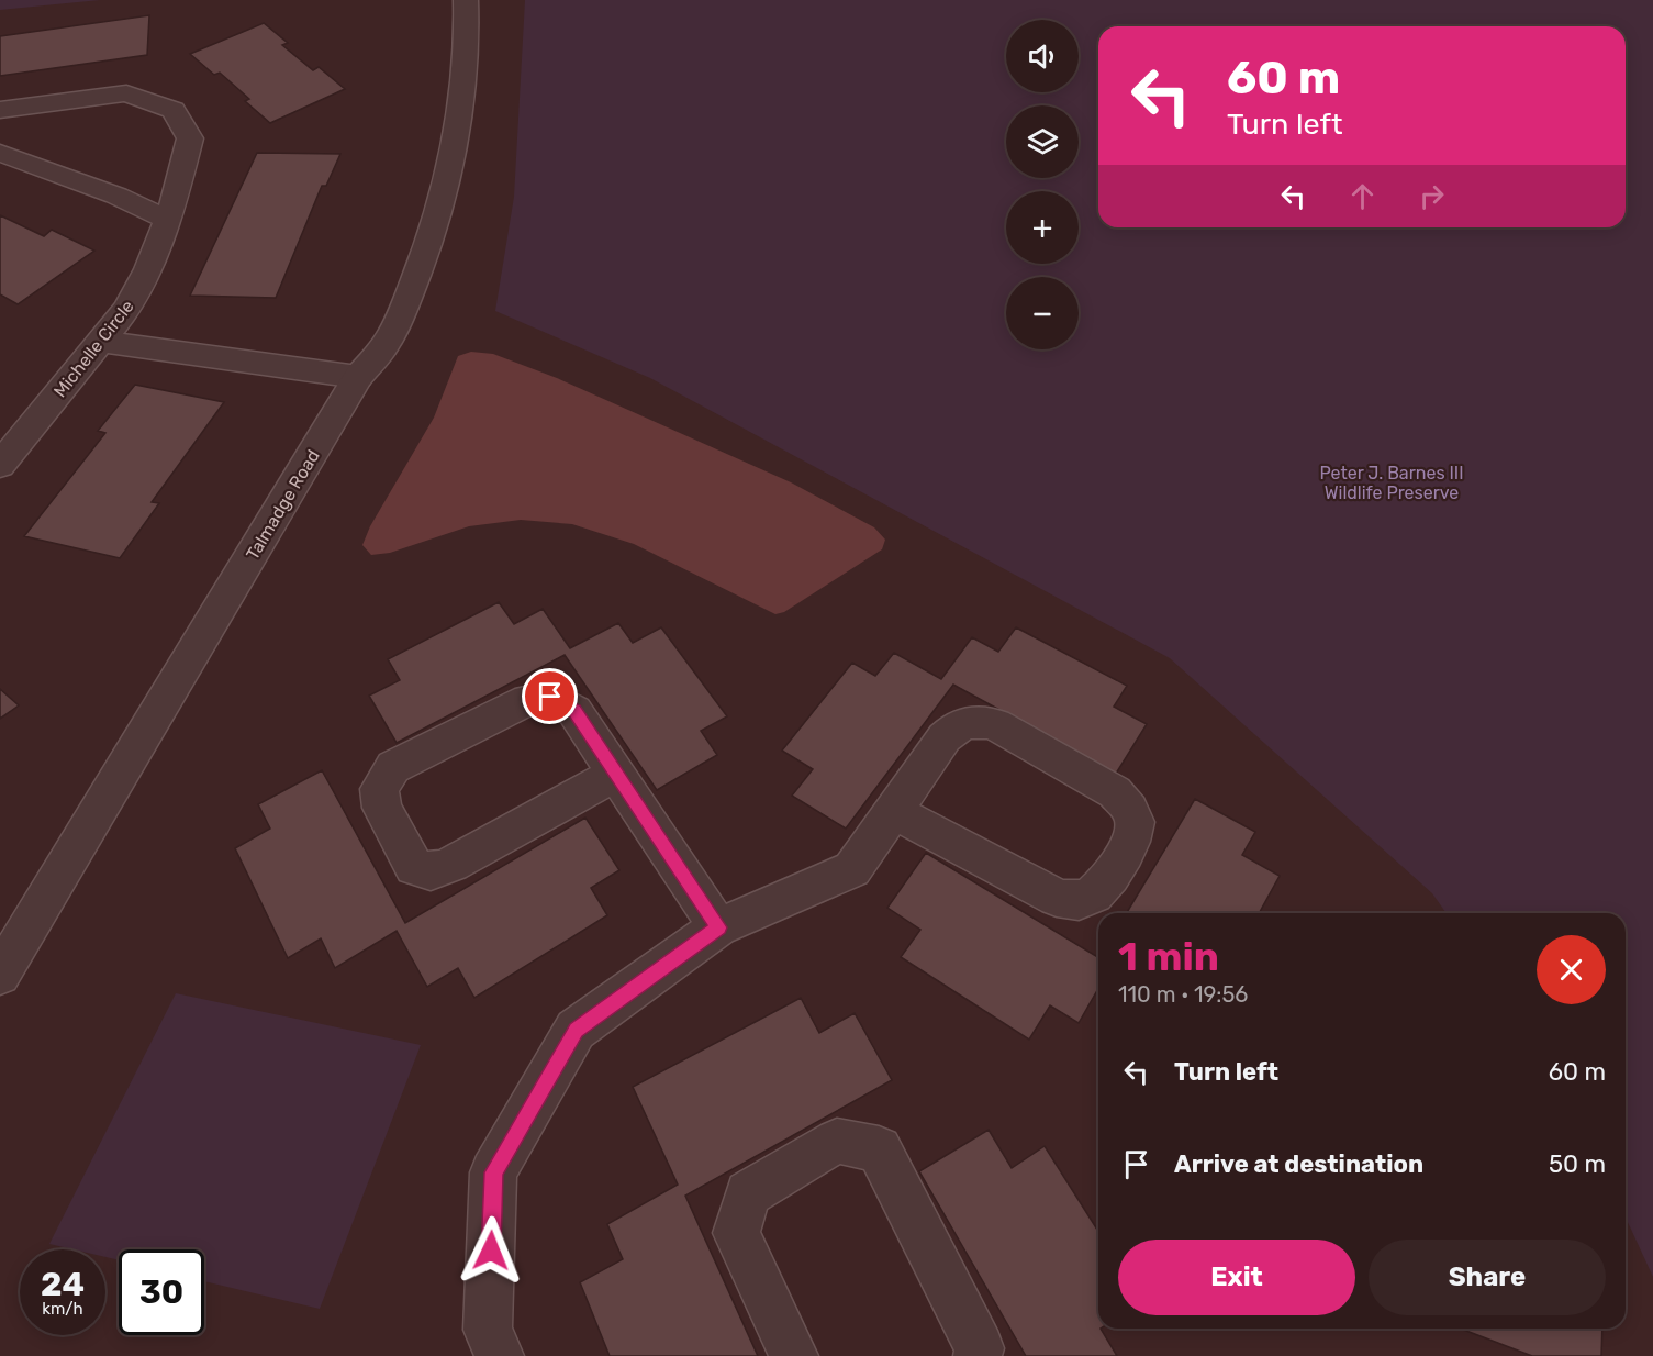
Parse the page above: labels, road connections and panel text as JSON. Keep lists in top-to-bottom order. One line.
{"streets":{"street":["Michelle Circle","Talmadge Road"]},"parks":["Peter J. Barnes III Wildlife Preserve"],"page":{"map_buttons":["+","−"],"turn":["60 m","Turn left"],"heading":["1 min","110 m · 19:56"],"list":[{"name":"Turn left","value":"60 m"},{"name":"Arrive at destination","value":"50 m"}],"buttons":["Exit","Share"],"speed":"24 km/h","limit":"30"}}
